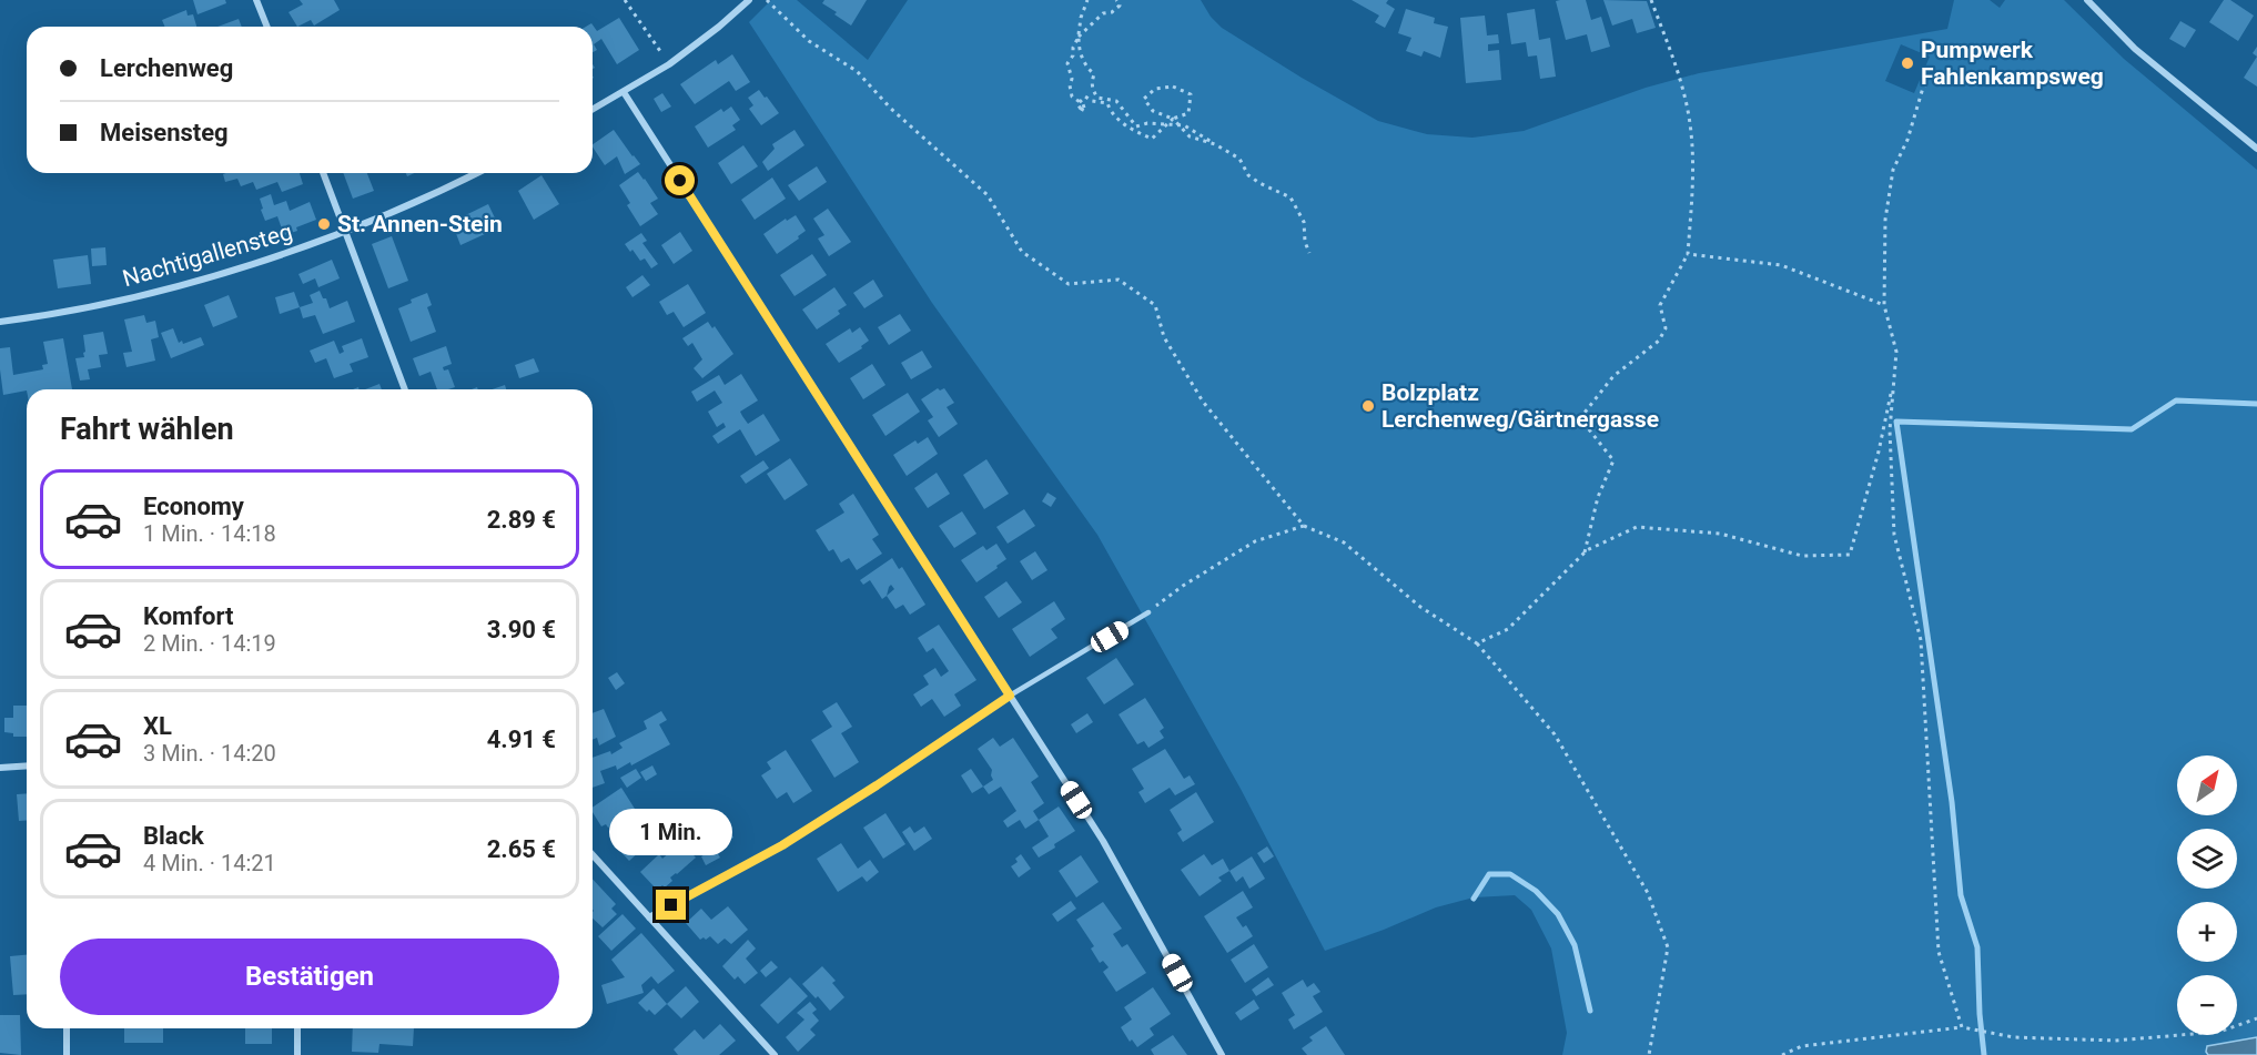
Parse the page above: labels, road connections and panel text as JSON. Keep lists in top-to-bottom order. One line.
{"streets":{"street":["Nachtigallensteg"]},"places":["Pumpwerk Fahlenkampsweg","St. Annen-Stein","Bolzplatz Lerchenweg/Gärtnergasse"],"north":"top right","page":{"banner":["Lerchenweg","Meisensteg"],"heading":"Fahrt wählen","list":[{"name":"Economy","note":"1 Min. · 14:18","value":"2.89 €"},{"name":"Komfort","note":"2 Min. · 14:19","value":"3.90 €"},{"name":"XL","note":"3 Min. · 14:20","value":"4.91 €"},{"name":"Black","note":"4 Min. · 14:21","value":"2.65 €"}],"map_buttons":["+","−"],"bubble":"1 Min.","buttons":"Bestätigen"}}
